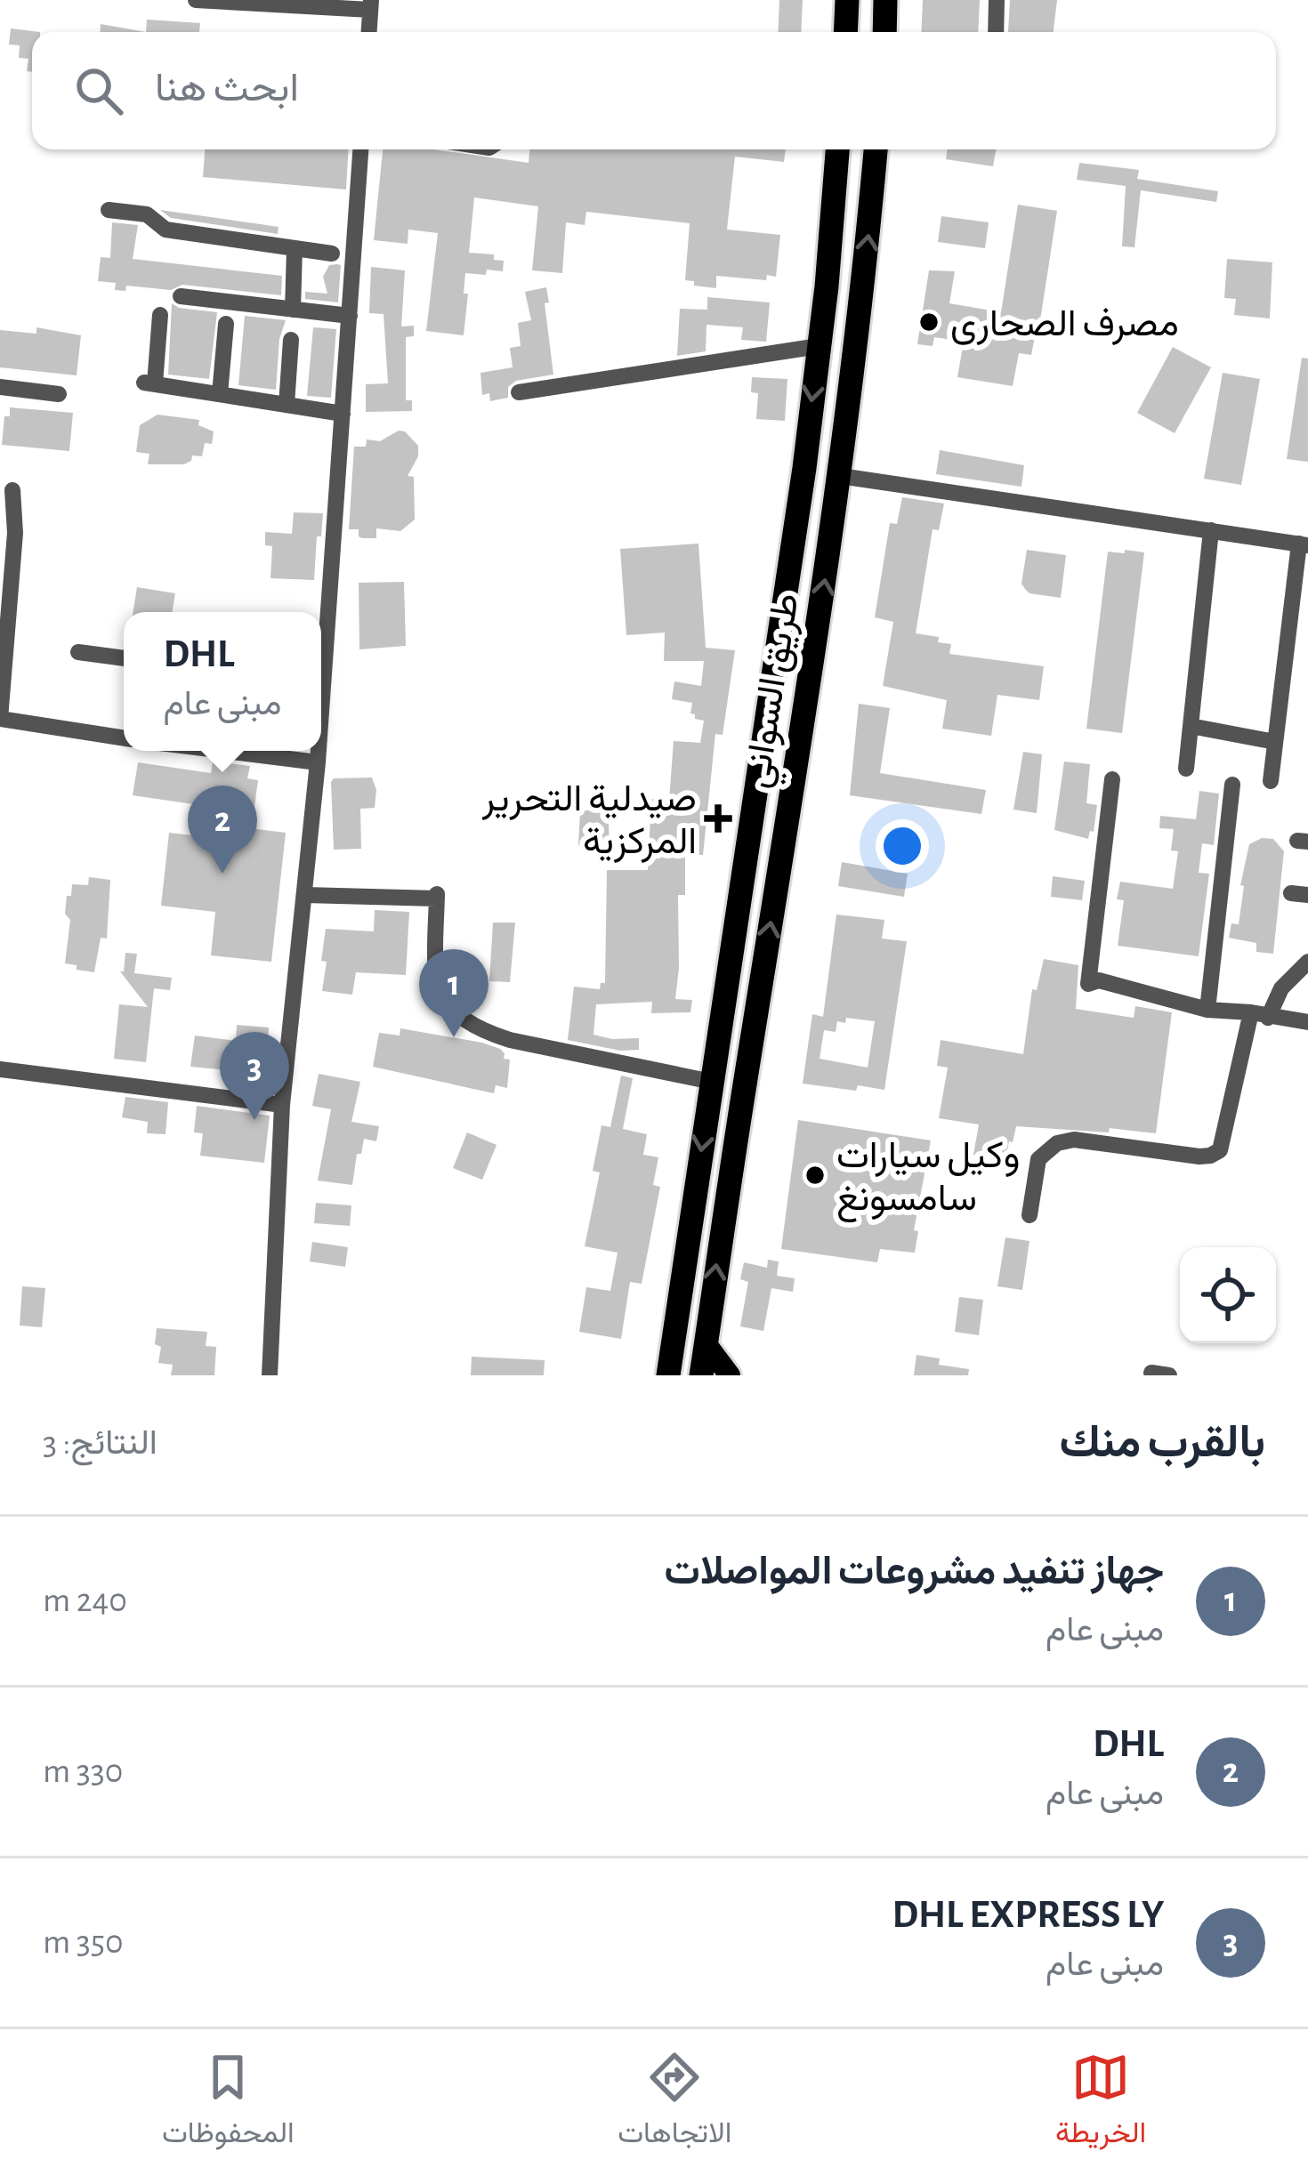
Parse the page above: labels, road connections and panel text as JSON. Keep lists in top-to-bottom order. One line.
{"streets":{"highway":["طريق السواني"]},"places":{"other":["مصرف الصحارى","وكيل سيارات سامسونغ"],"health":["صيدلية التحرير المركزية"]},"page":{"search":"ابحث هنا","popup":["DHL","مبنى عام"],"pins":["2","1","3"],"heading":["بالقرب منك","النتائج: 3"],"list":[{"mark":"1","name":"جهاز تنفيد مشروعات المواصلات","note":"مبنى عام","value":"240 m"},{"mark":"2","name":"DHL","note":"مبنى عام","value":"330 m"},{"mark":"3","name":"DHL EXPRESS LY","note":"مبنى عام","value":"350 m"}],"nav":["الخريطة","الاتجاهات","المحفوظات"]}}
